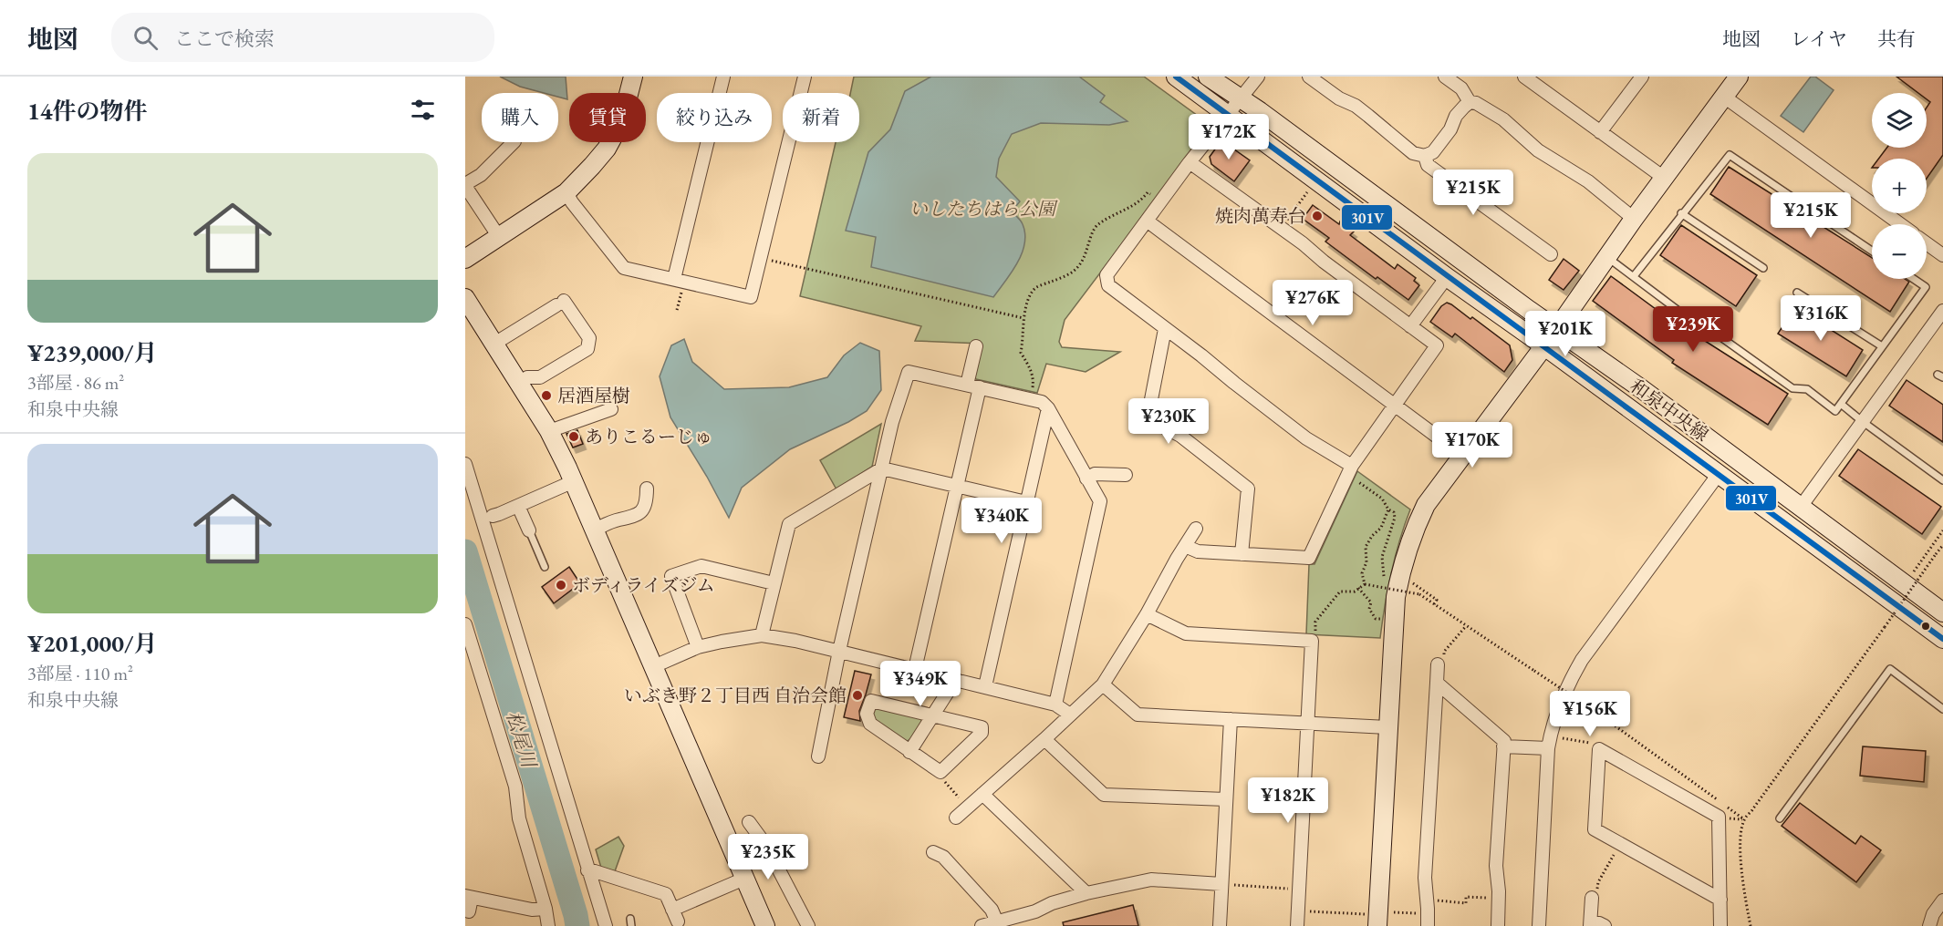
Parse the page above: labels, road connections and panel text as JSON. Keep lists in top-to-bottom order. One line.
{"streets":{"street":["和泉中央線"]},"water":["松尾川"],"parks":["いしたちはら公園"],"places":["焼肉萬寿台","居酒屋樹","ありこるーじゅ","ボディライズジム","いぶき野２丁目西 自治会館"],"lines":["transit line 301V"],"page":{"header":"地図","search":"ここで検索","nav":["地図","レイヤ","共有"],"heading":"14件の物件","map_buttons":["+","−"],"chip":["購入","賃貸","絞り込み","新着"],"price":["¥172K","¥215K","¥215K","¥276K","¥316K","¥239K","¥201K","¥230K","¥170K","¥340K","¥349K","¥156K","¥182K","¥235K"],"list":[{"name":"¥239,000/月","note":"3部屋 · 86 m² · 和泉中央線"},{"name":"¥201,000/月","note":"3部屋 · 110 m² · 和泉中央線"}]}}
